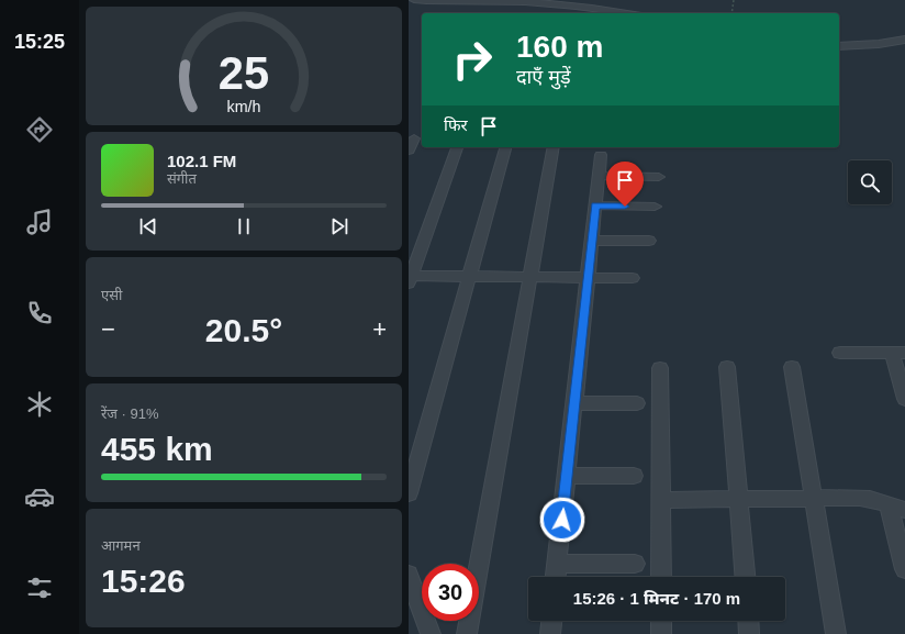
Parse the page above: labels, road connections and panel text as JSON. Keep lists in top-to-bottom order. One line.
{"page":{"tabs":"15:25","turn":["160 m","दाएँ मुड़ें"],"then":"फिर","song":["102.1 FM","संगीत"],"tile":["एसी",["रेंज · 91%","455 km"],["आगमन","15:26"]],"heat":["−","20.5°","+"],"limit":"30","trip":"15:26 · 1 मिनट · 170 m","gauge":["25","km/h"]}}
